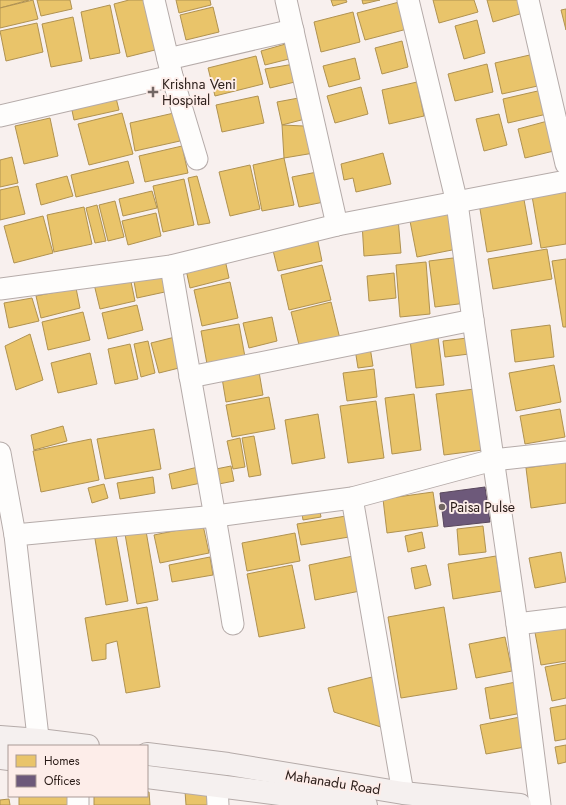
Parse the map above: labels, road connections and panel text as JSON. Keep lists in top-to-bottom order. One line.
{"streets":{"street":["Mahanadu Road"]},"places":{"health":["Krishna Veni Hospital"],"other":["Paisa Pulse"]},"legend":["Homes","Offices"]}
